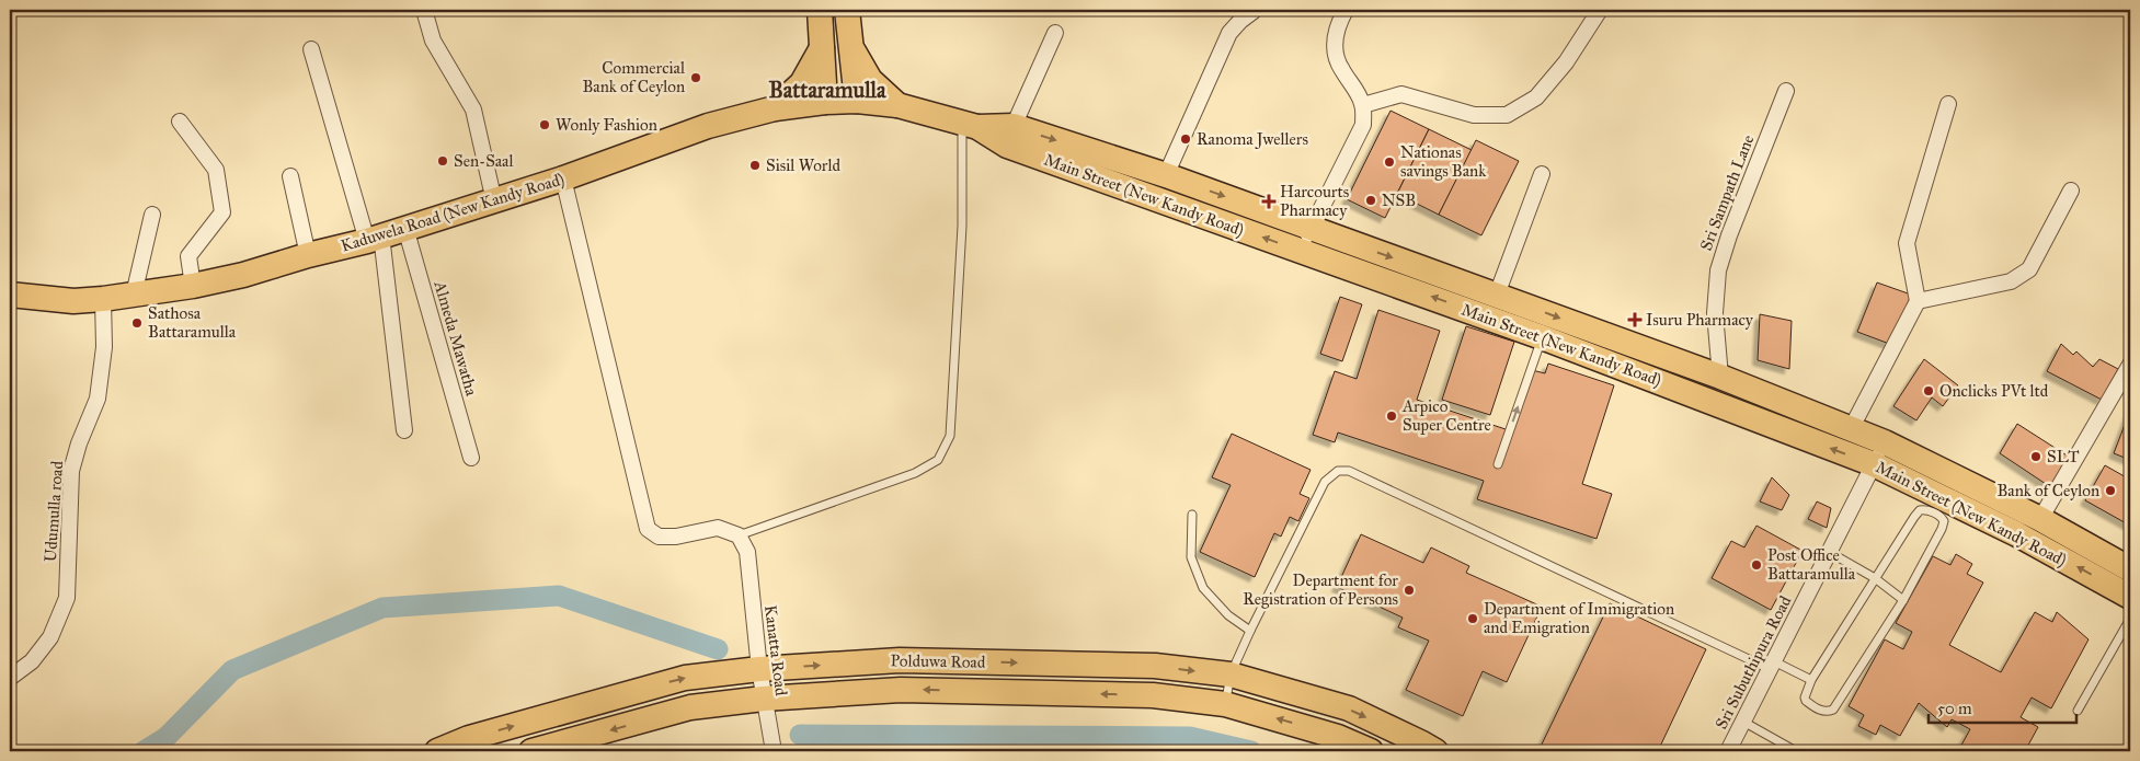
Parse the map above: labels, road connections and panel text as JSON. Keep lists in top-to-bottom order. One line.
{"streets":{"main road":["Main Street (New Kandy Road)","Kaduwela Road (New Kandy Road)","Polduwa Road"],"street":["Sri Sampath Lane","Almeda Mawatha","Udumulla road","Kanatta Road","Sri Subuthipura Road"]},"crossings":[["Sri Sampath Lane","Main Street (New Kandy Road)"],["Main Street (New Kandy Road)","Kaduwela Road (New Kandy Road)"],["Main Street (New Kandy Road)","Sri Subuthipura Road"],["Kaduwela Road (New Kandy Road)","Almeda Mawatha"],["Kaduwela Road (New Kandy Road)","Udumulla road"],["Kanatta Road","Polduwa Road"]],"districts":["Battaramulla"],"places":{"other":["Commercial Bank of Ceylon","Wonly Fashion","Ranoma Jwellers","Sen-Saal","Nationas savings Bank","Sisil World","NSB","Sathosa Battaramulla","Onclicks PVt ltd","Arpico Super Centre","SLT","Bank of Ceylon","Post Office Battaramulla","Department for Registration of Persons","Department of Immigration and Emigration"],"health":["Harcourts Pharmacy","Isuru Pharmacy"]},"scale_bar":"50 m"}
